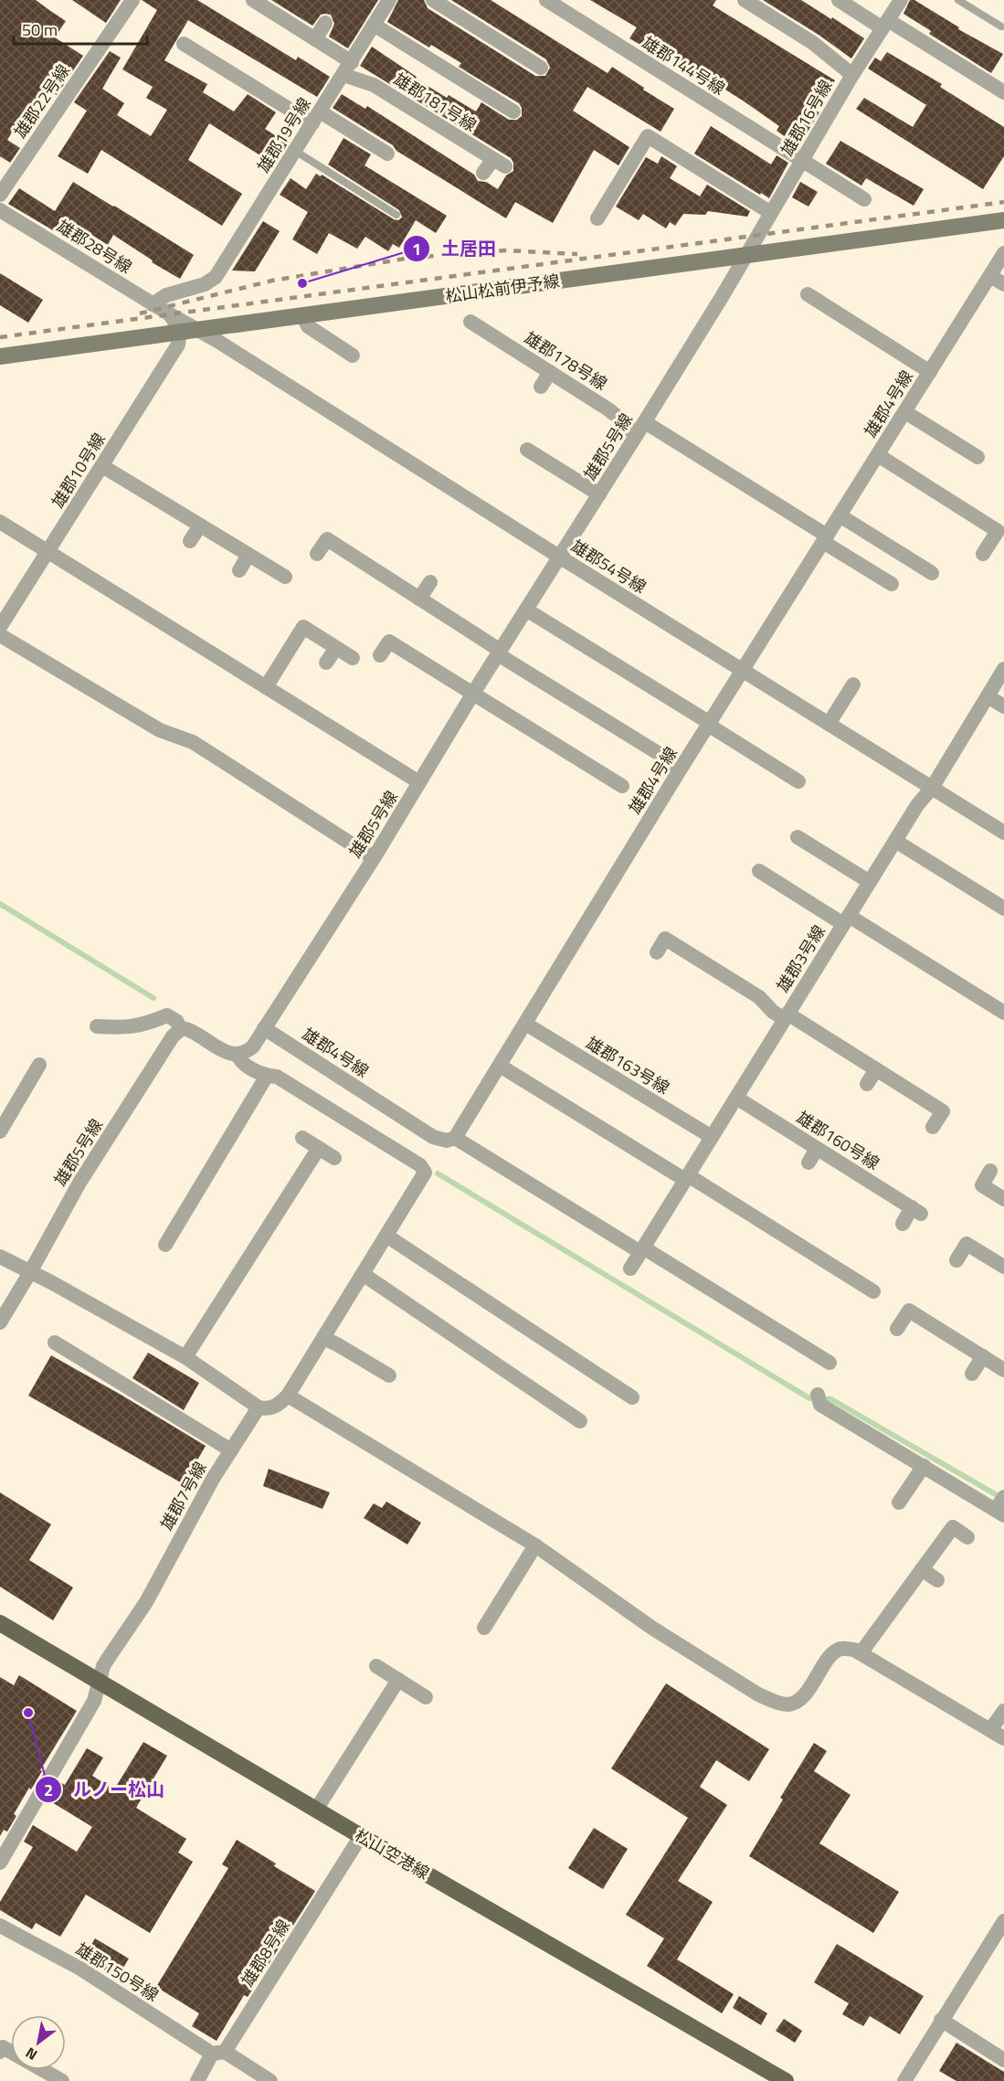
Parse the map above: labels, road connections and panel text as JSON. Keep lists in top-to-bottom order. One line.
{"streets":{"main road":["松山松前伊予線","松山空港線"],"street":["雄郡144号線","雄郡22号線","雄郡181号線","雄郡16号線","雄郡19号線","雄郡28号線","雄郡178号線","雄郡4号線","雄郡5号線","雄郡10号線","雄郡54号線","雄郡3号線","雄郡163号線","雄郡160号線","雄郡7号線","雄郡8号線","雄郡150号線"]},"crossings":[["雄郡144号線","雄郡16号線"],["雄郡181号線","雄郡19号線"],["雄郡16号線","松山松前伊予線"],["雄郡16号線","雄郡5号線"],["雄郡19号線","雄郡28号線"],["雄郡28号線","松山松前伊予線"],["雄郡28号線","雄郡10号線"],["雄郡28号線","雄郡54号線"],["松山松前伊予線","雄郡5号線"],["松山松前伊予線","雄郡10号線"],["松山松前伊予線","雄郡54号線"],["雄郡178号線","雄郡5号線"],["雄郡4号線","雄郡5号線"],["雄郡4号線","雄郡54号線"],["雄郡4号線","雄郡163号線"],["雄郡5号線","雄郡54号線"],["雄郡10号線","雄郡54号線"],["雄郡54号線","雄郡3号線"],["雄郡3号線","雄郡163号線"],["雄郡3号線","雄郡160号線"],["雄郡7号線","松山空港線"],["松山空港線","雄郡8号線"],["雄郡8号線","雄郡150号線"]],"places":["土居田","ルノー松山"],"scale_bar":"50 m","north":"bottom left"}
